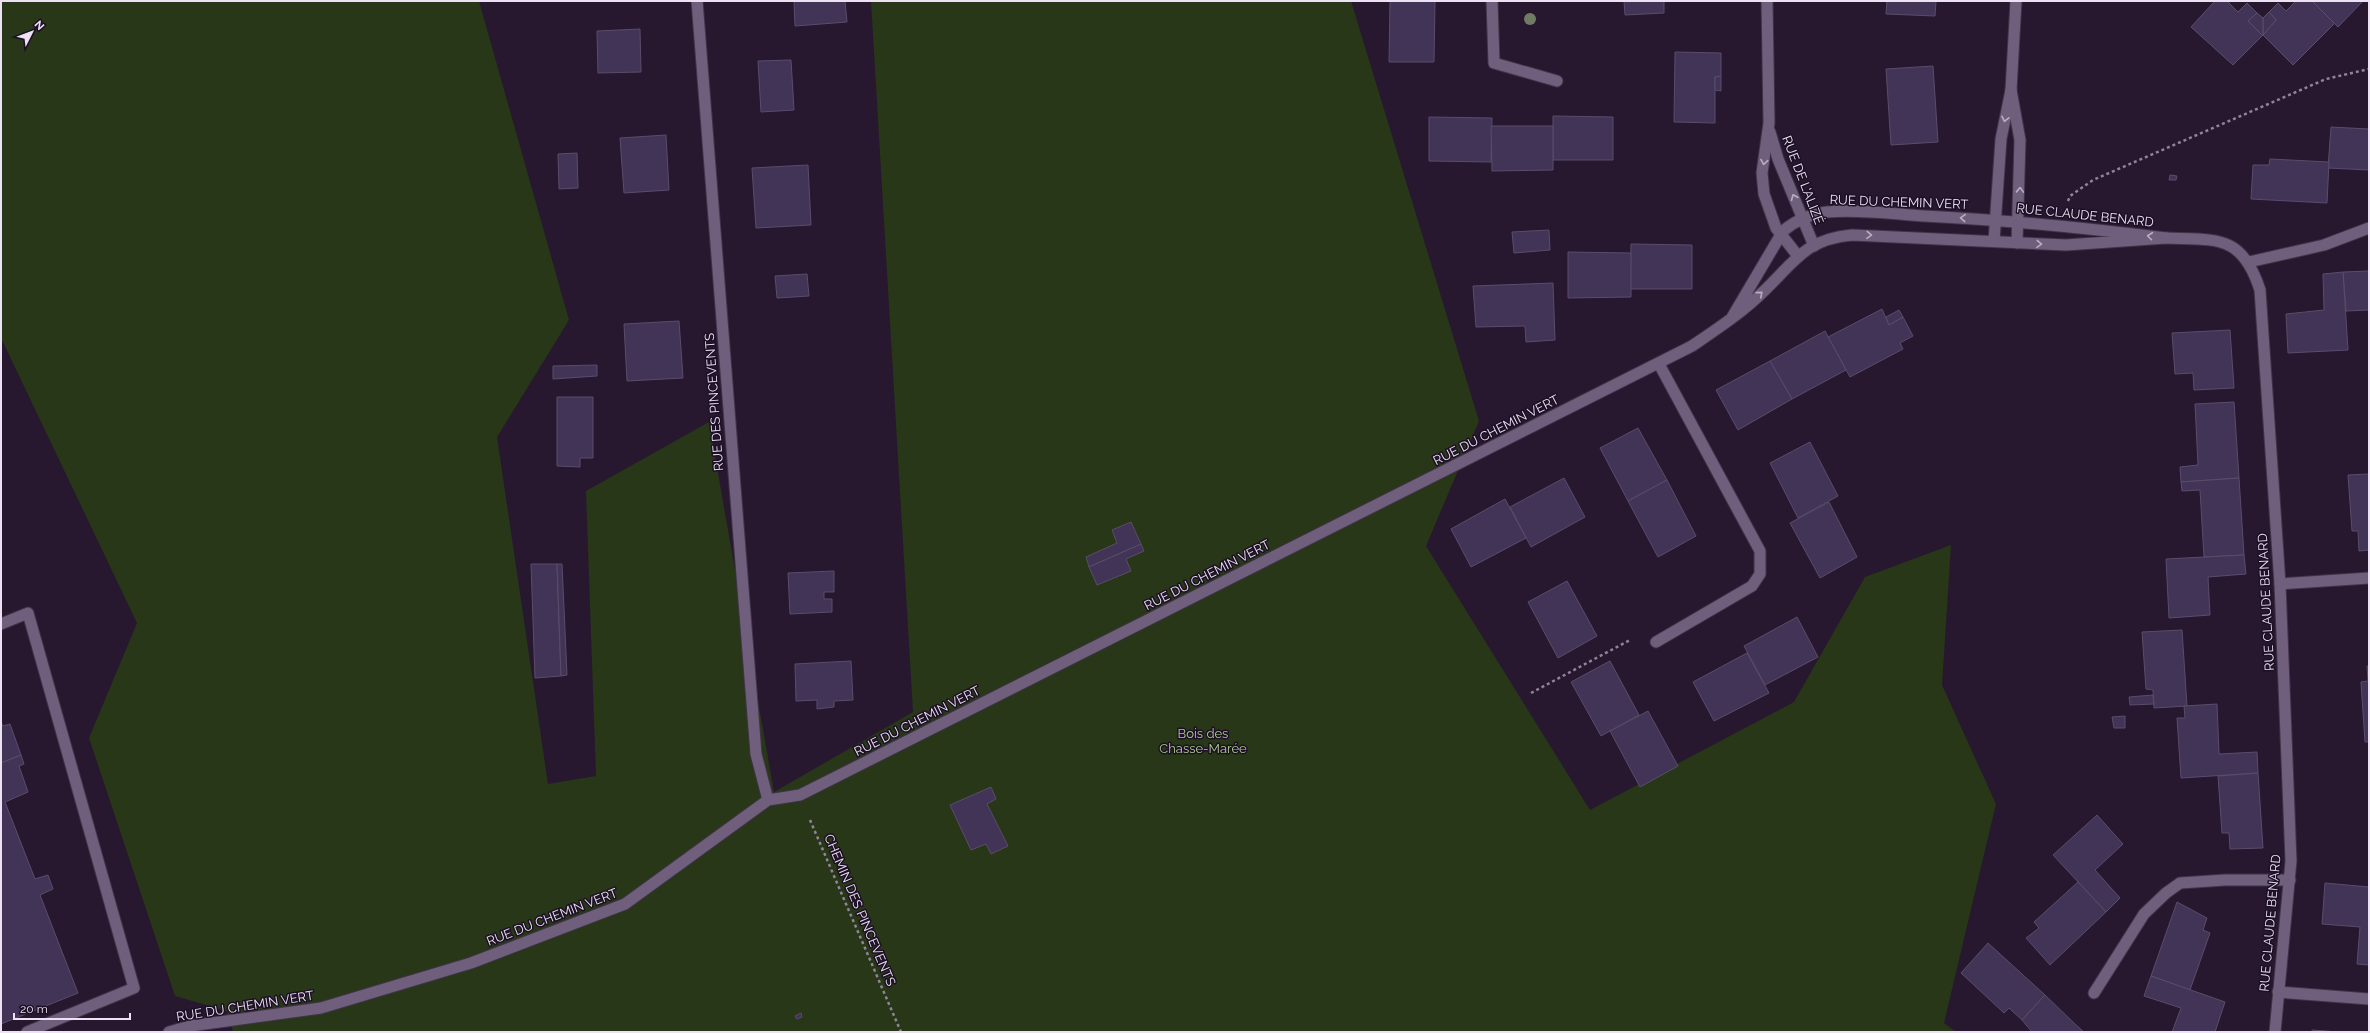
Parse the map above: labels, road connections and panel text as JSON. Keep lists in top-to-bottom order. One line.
{"streets":{"street":["RUE DE L'ALIZÉ","RUE DU CHEMIN VERT","RUE CLAUDE BENARD","RUE DES PINCEVENTS"],"path":["CHEMIN DES PINCEVENTS"]},"crossings":[["RUE DE L'ALIZÉ","RUE DU CHEMIN VERT"],["RUE DU CHEMIN VERT","RUE CLAUDE BENARD"],["RUE DU CHEMIN VERT","RUE DES PINCEVENTS"],["RUE DU CHEMIN VERT","CHEMIN DES PINCEVENTS"]],"parks":["Bois des Chasse-Marée"],"scale_bar":"20 m","north":"top right"}
